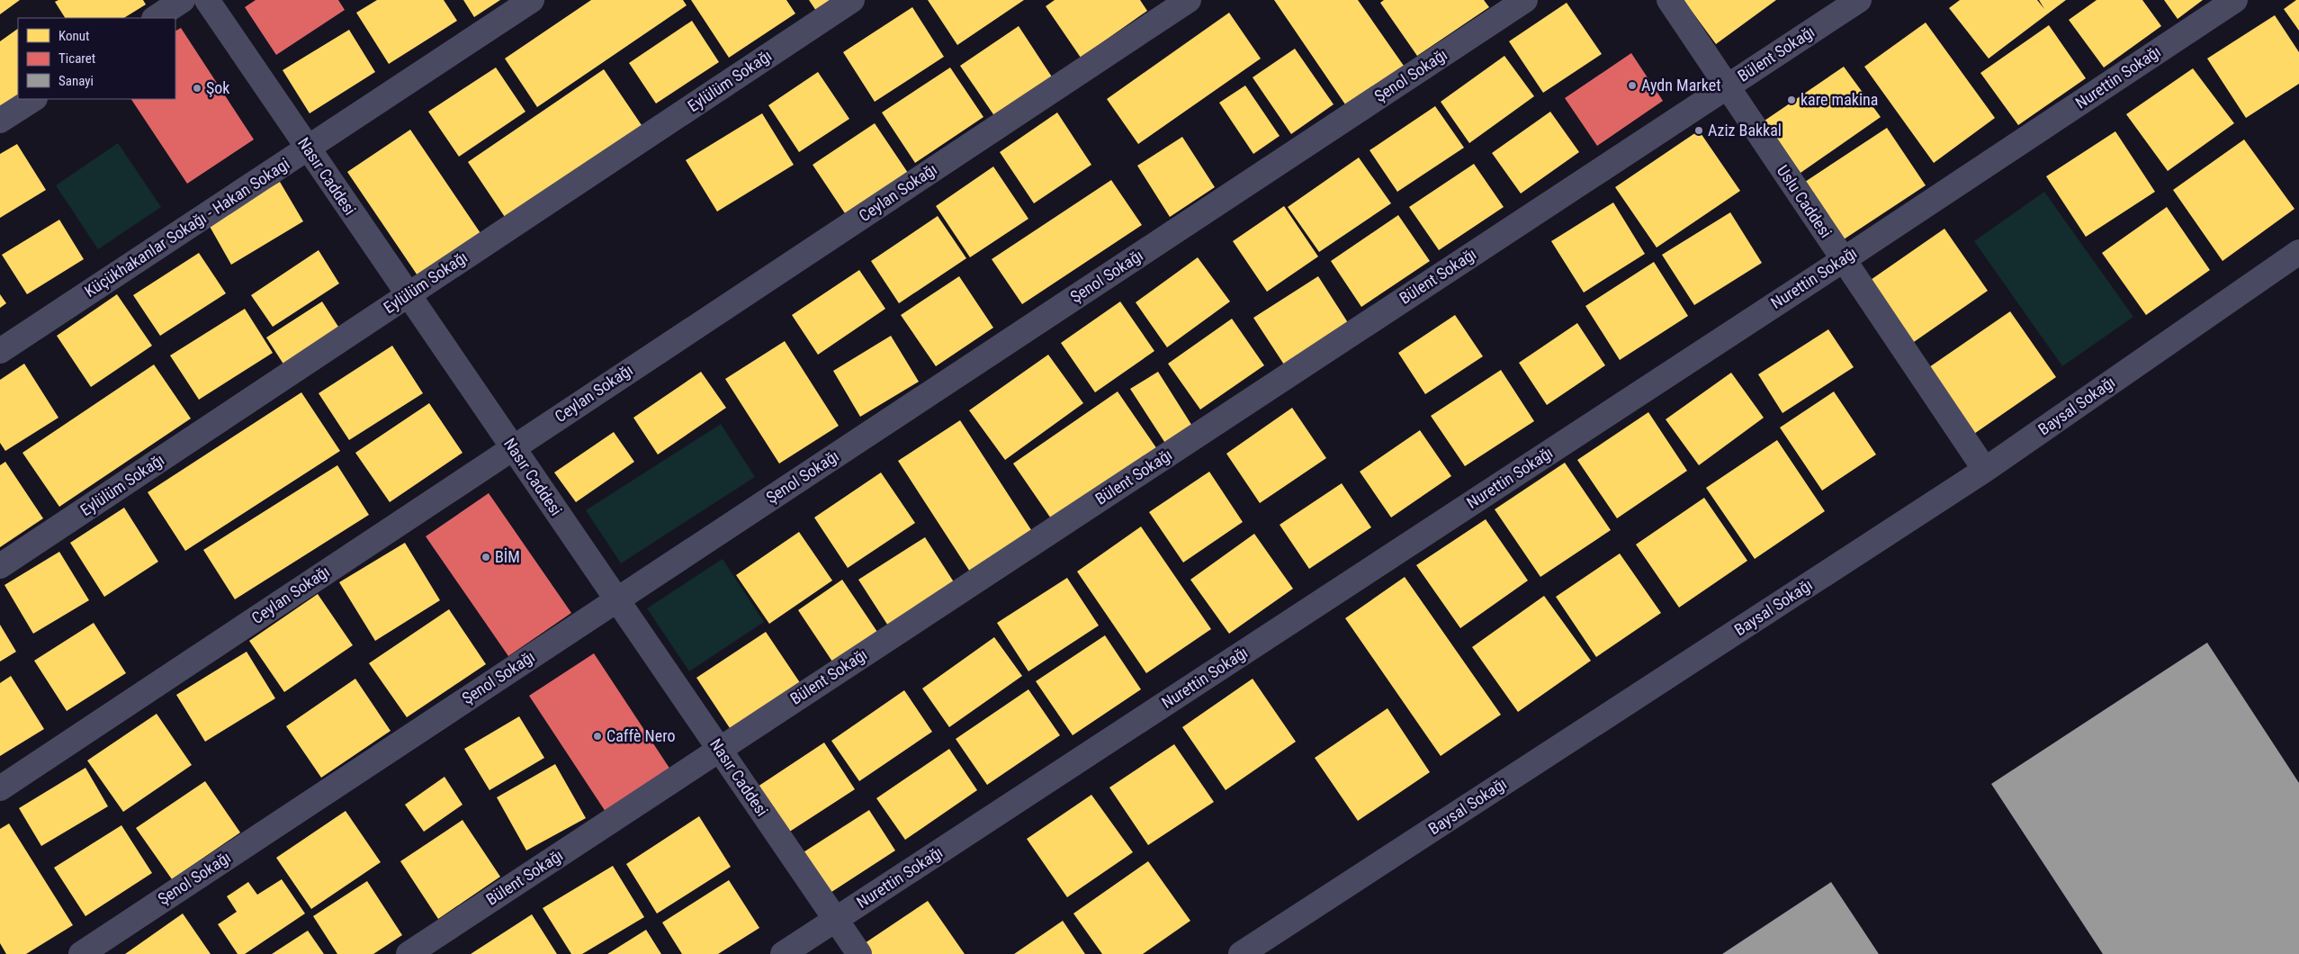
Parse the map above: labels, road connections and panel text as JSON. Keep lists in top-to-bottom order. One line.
{"streets":{"street":["Bülent Sokağı","Şenol Sokağı","Nurettin Sokağı","Eylülüm Sokağı","Nasır Caddesi","Ceylan Sokağı","Uslu Caddesi","Küçükhakanlar Sokağı - Hakan Sokagi","Baysal Sokağı"]},"crossings":[["Bülent Sokağı","Nasır Caddesi"],["Bülent Sokağı","Uslu Caddesi"],["Şenol Sokağı","Nasır Caddesi"],["Nurettin Sokağı","Nasır Caddesi"],["Nurettin Sokağı","Uslu Caddesi"],["Eylülüm Sokağı","Nasır Caddesi"],["Nasır Caddesi","Ceylan Sokağı"],["Nasır Caddesi","Küçükhakanlar Sokağı - Hakan Sokagi"],["Uslu Caddesi","Baysal Sokağı"]],"places":["Aydn Market","Şok","kare makina","Aziz Bakkal","BİM","Caffè Nero"],"legend":["Konut","Ticaret","Sanayi"]}
